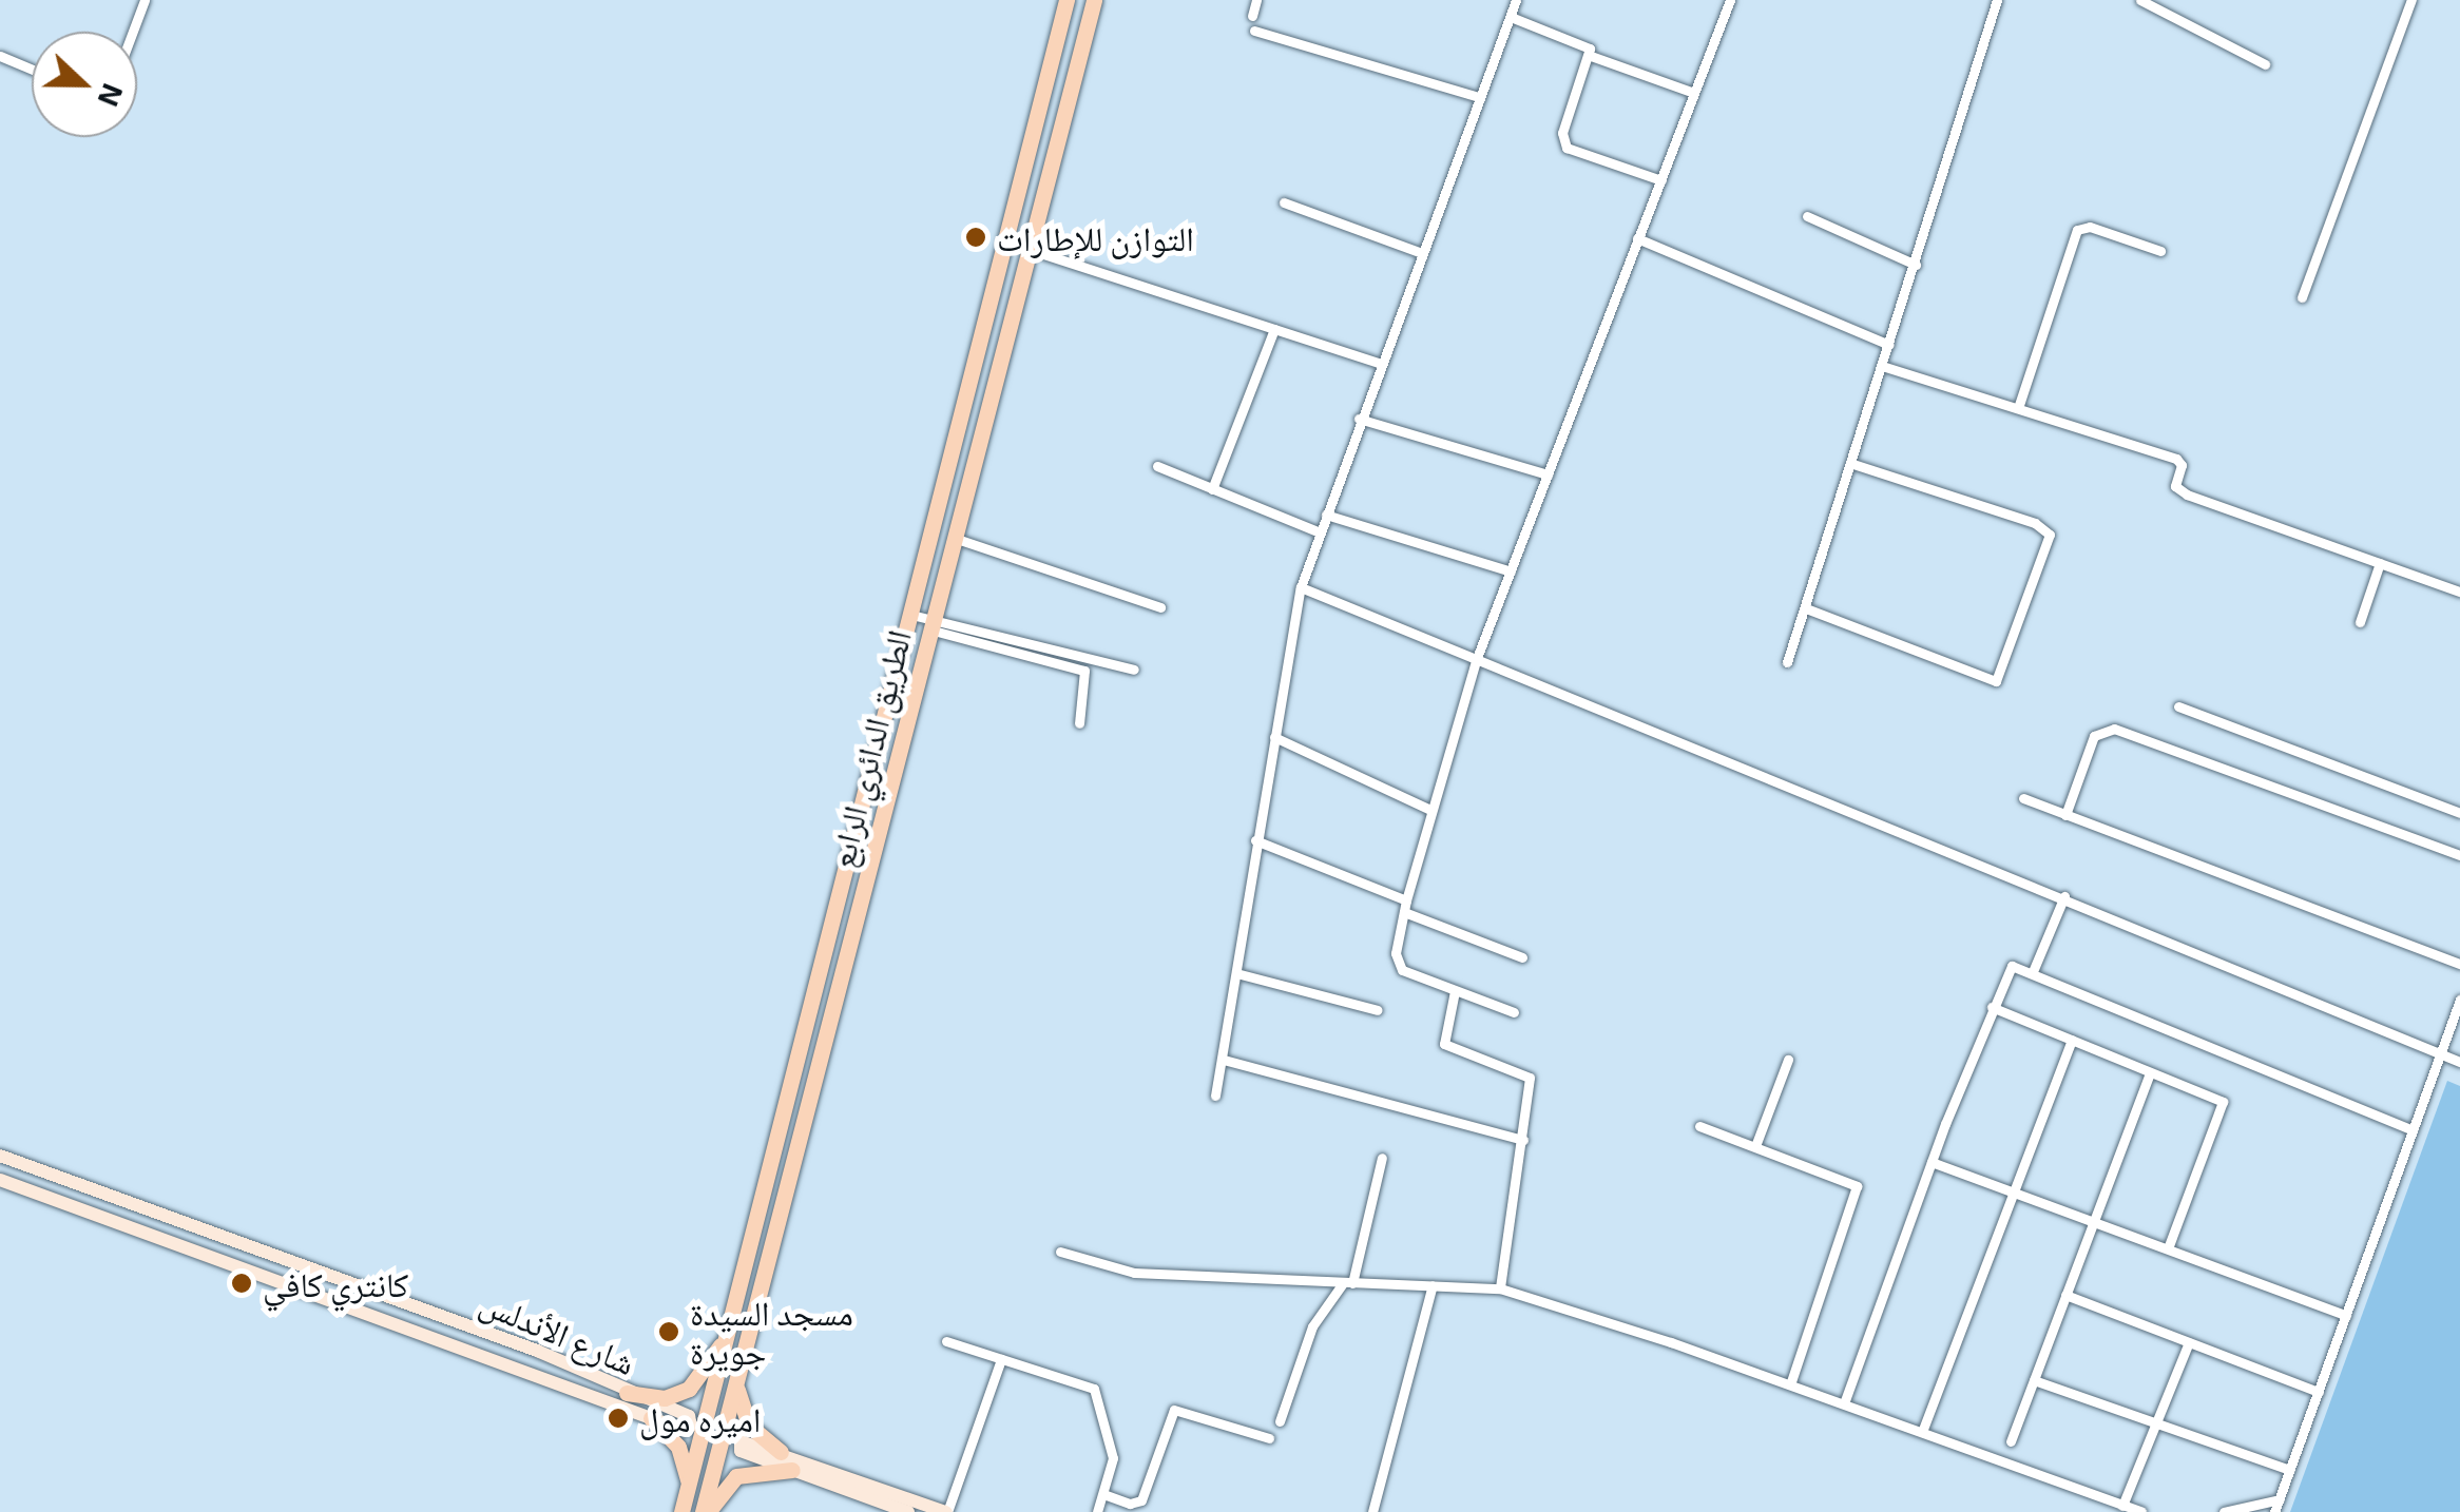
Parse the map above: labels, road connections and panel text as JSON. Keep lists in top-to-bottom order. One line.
{"streets":{"main road":["الطريق الدائري الرابع","شارع الأندلس"]},"places":["التوازن للإطارات","كانتري كافي","مسجد السيدة جويرة","اميره مول"],"north":"right"}
